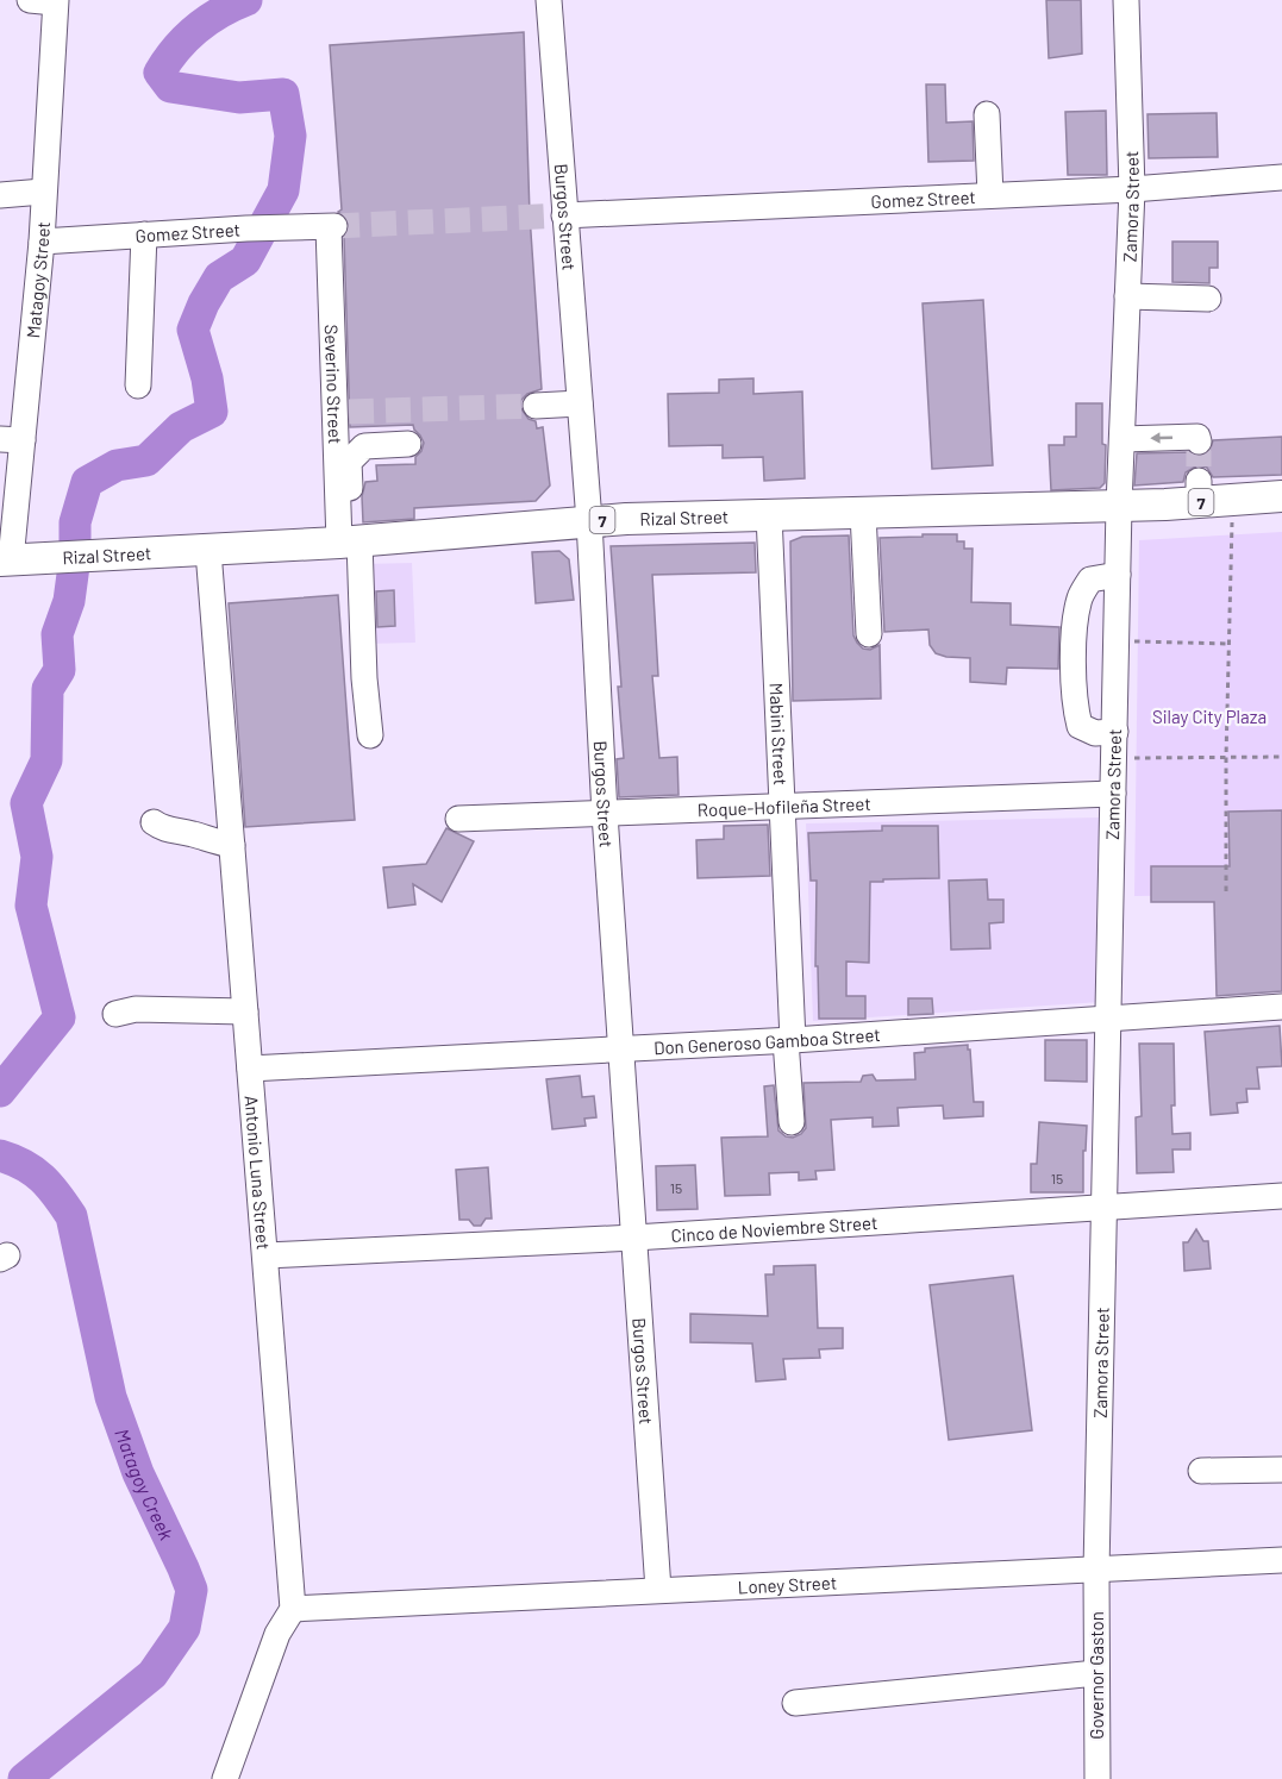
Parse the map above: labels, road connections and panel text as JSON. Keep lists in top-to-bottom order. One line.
{"streets":{"main road":["7","Rizal Street"],"street":["Gomez Street","Zamora Street","Burgos Street","Matagoy Street","Severino Street","Mabini Street","Roque-Hofileña Street","Don Generoso Gamboa Street","Antonio Luna Street","Cinco de Noviembre Street","Loney Street","Governor Gaston"]},"crossings":[["Gomez Street","Zamora Street"],["Gomez Street","Burgos Street"],["Gomez Street","Matagoy Street"],["Gomez Street","Severino Street"],["Zamora Street","Rizal Street"],["Zamora Street","Roque-Hofileña Street"],["Zamora Street","Don Generoso Gamboa Street"],["Zamora Street","Cinco de Noviembre Street"],["Zamora Street","Loney Street"],["Zamora Street","Governor Gaston"],["Burgos Street","Rizal Street"],["Burgos Street","Roque-Hofileña Street"],["Burgos Street","Don Generoso Gamboa Street"],["Burgos Street","Cinco de Noviembre Street"],["Burgos Street","Loney Street"],["Matagoy Street","Rizal Street"],["Severino Street","Rizal Street"],["Rizal Street","Mabini Street"],["Rizal Street","Antonio Luna Street"],["Mabini Street","Roque-Hofileña Street"],["Mabini Street","Don Generoso Gamboa Street"],["Don Generoso Gamboa Street","Antonio Luna Street"],["Antonio Luna Street","Cinco de Noviembre Street"],["Antonio Luna Street","Loney Street"],["Loney Street","Governor Gaston"]],"water":["Matagoy Creek"],"parks":["Silay City Plaza"],"house_numbers":["15","15"]}
